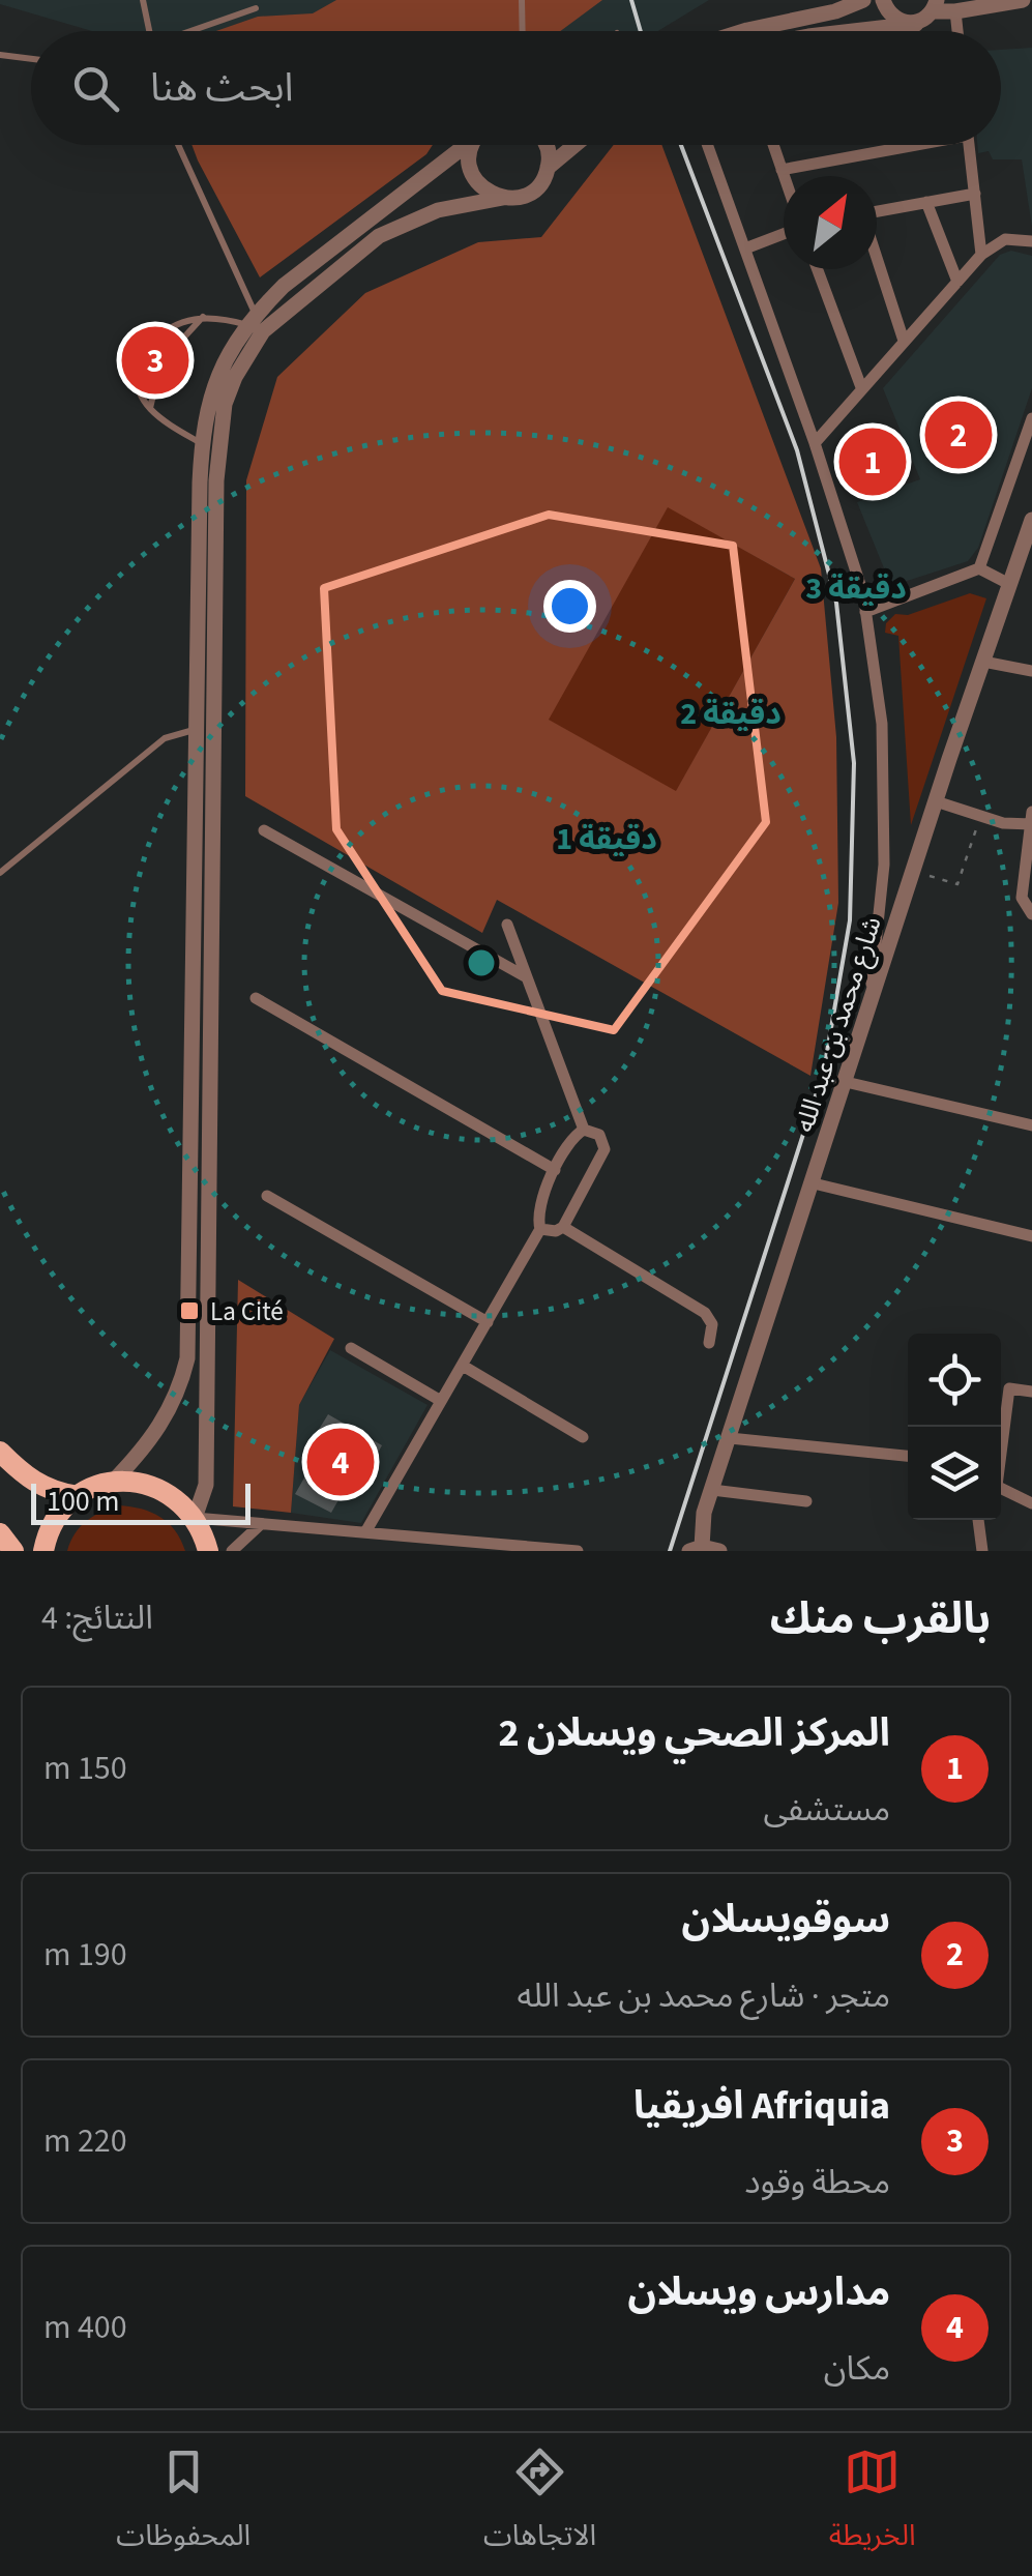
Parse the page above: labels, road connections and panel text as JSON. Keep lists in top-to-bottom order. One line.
{"streets":{"street":["شارع محمد بن عبد الله"]},"places":{"transit":["La Cité"]},"scale_bar":"100 m","north":"top right","page":{"search":"ابحث هنا","pins":["3","2","1","4"],"scale":"100 m","heading":["بالقرب منك","النتائج: 4"],"list":[{"mark":"1","name":"المركز الصحي ويسلان 2","note":"مستشفى","value":"150 m"},{"mark":"2","name":"سوقويسلان","note":"متجر · شارع محمد بن عبد الله","value":"190 m"},{"mark":"3","name":"Afriquia افريقيا","note":"محطة وقود","value":"220 m"},{"mark":"4","name":"مدارس ويسلان","note":"مكان","value":"400 m"}],"nav":["الخريطة","الاتجاهات","المحفوظات"]},"rings":["3 دقيقة","2 دقيقة","1 دقيقة"]}
